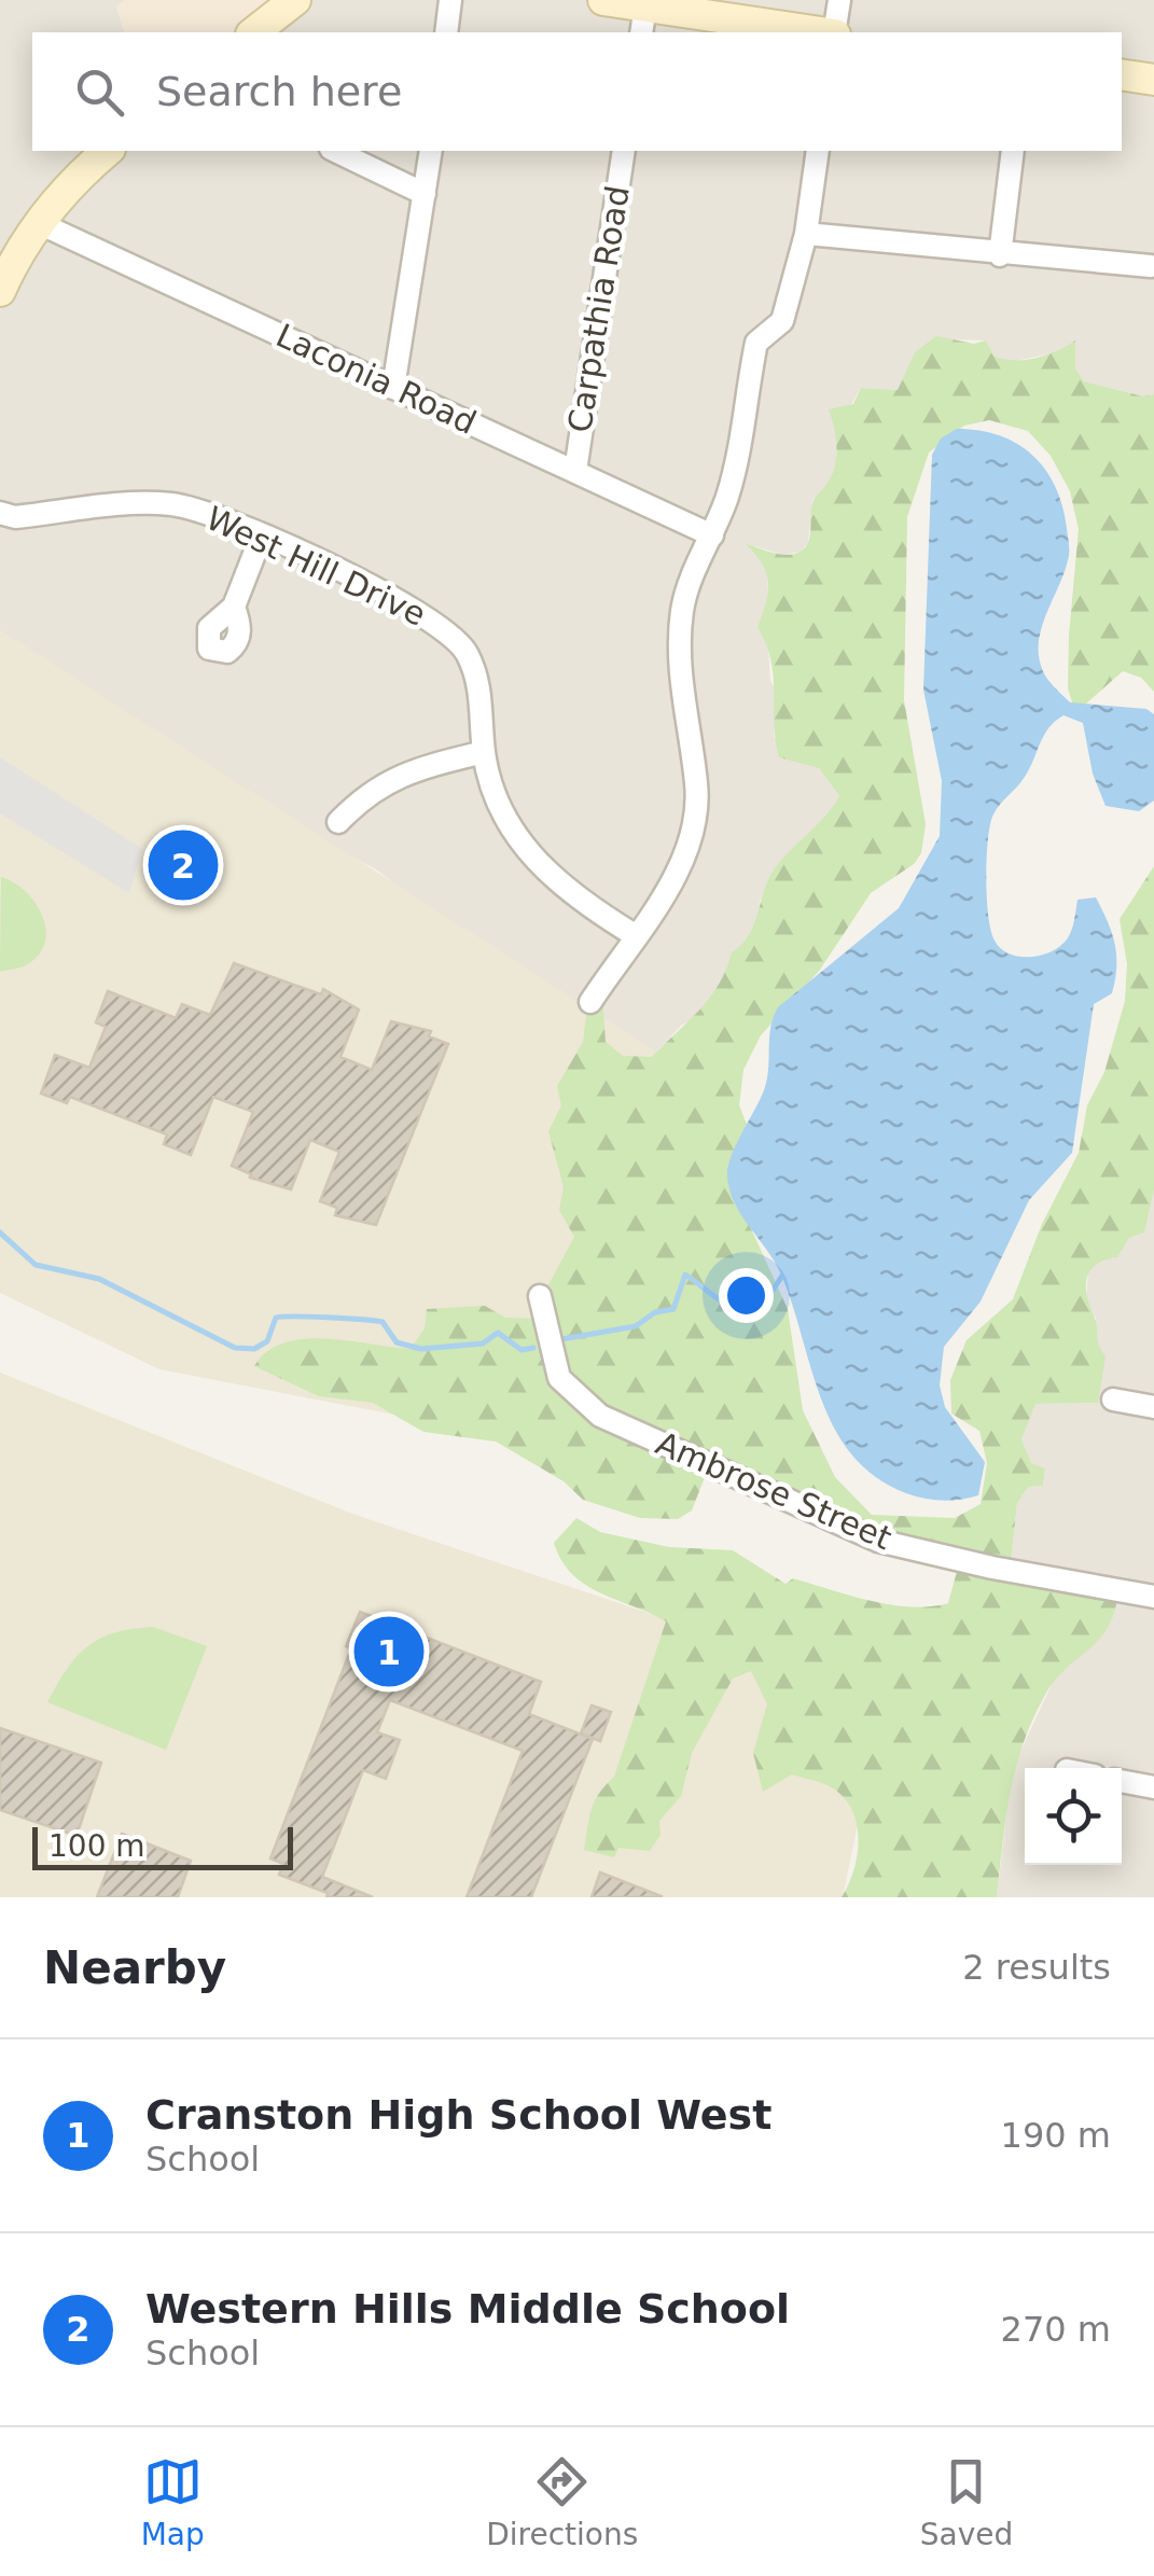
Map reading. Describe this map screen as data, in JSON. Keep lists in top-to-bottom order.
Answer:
{
  "streets": {
    "street": [
      "Carpathia Road",
      "Laconia Road",
      "West Hill Drive",
      "Ambrose Street"
    ]
  },
  "crossings": [
    ["Carpathia Road", "Laconia Road"]
  ],
  "scale_bar": "100 m",
  "page": {
    "search": "Search here",
    "pins": ["2", "1"],
    "scale": "100 m",
    "heading": ["Nearby", "2 results"],
    "list": [
      {
        "mark": "1",
        "name": "Cranston High School West",
        "note": "School",
        "value": "190 m"
      },
      {
        "mark": "2",
        "name": "Western Hills Middle School",
        "note": "School",
        "value": "270 m"
      }
    ],
    "nav": ["Map", "Directions", "Saved"]
  }
}
